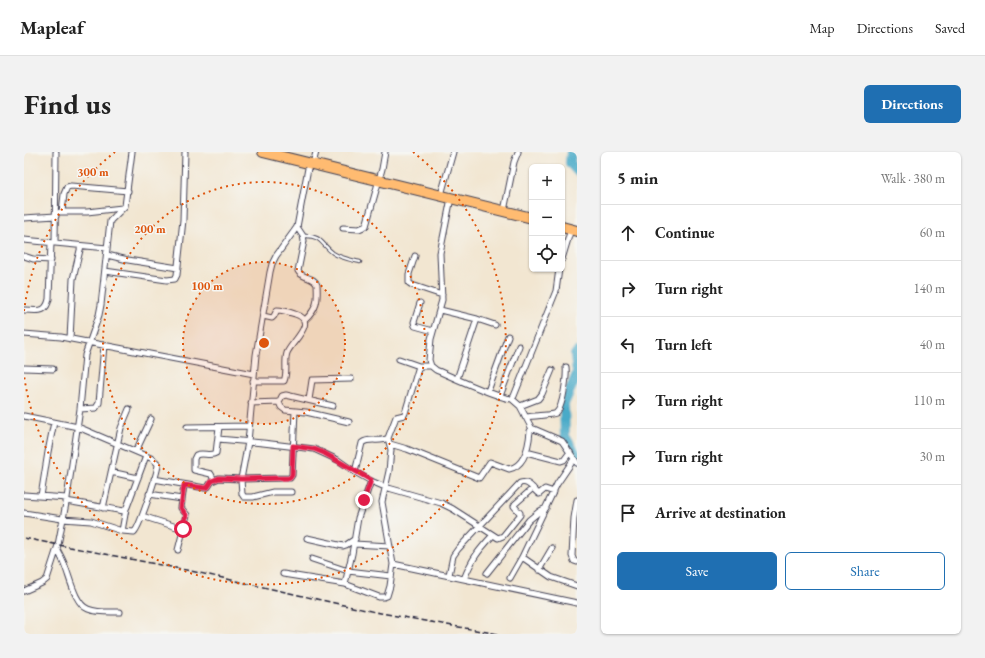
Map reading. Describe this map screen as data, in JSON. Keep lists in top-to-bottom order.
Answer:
{
  "page": {
    "header": "Mapleaf",
    "nav": ["Map", "Directions", "Saved"],
    "buttons": [
      "Directions",
      ["Save", "Share"]
    ],
    "title": "Find us",
    "heading": ["5 min", "Walk · 380 m"],
    "map_buttons": ["+", "−"],
    "list": [
      ["Continue", "60 m"],
      ["Turn right", "140 m"],
      ["Turn left", "40 m"],
      ["Turn right", "110 m"],
      ["Turn right", "30 m"],
      "Arrive at destination"
    ]
  },
  "rings": ["300 m", "200 m", "100 m"]
}
